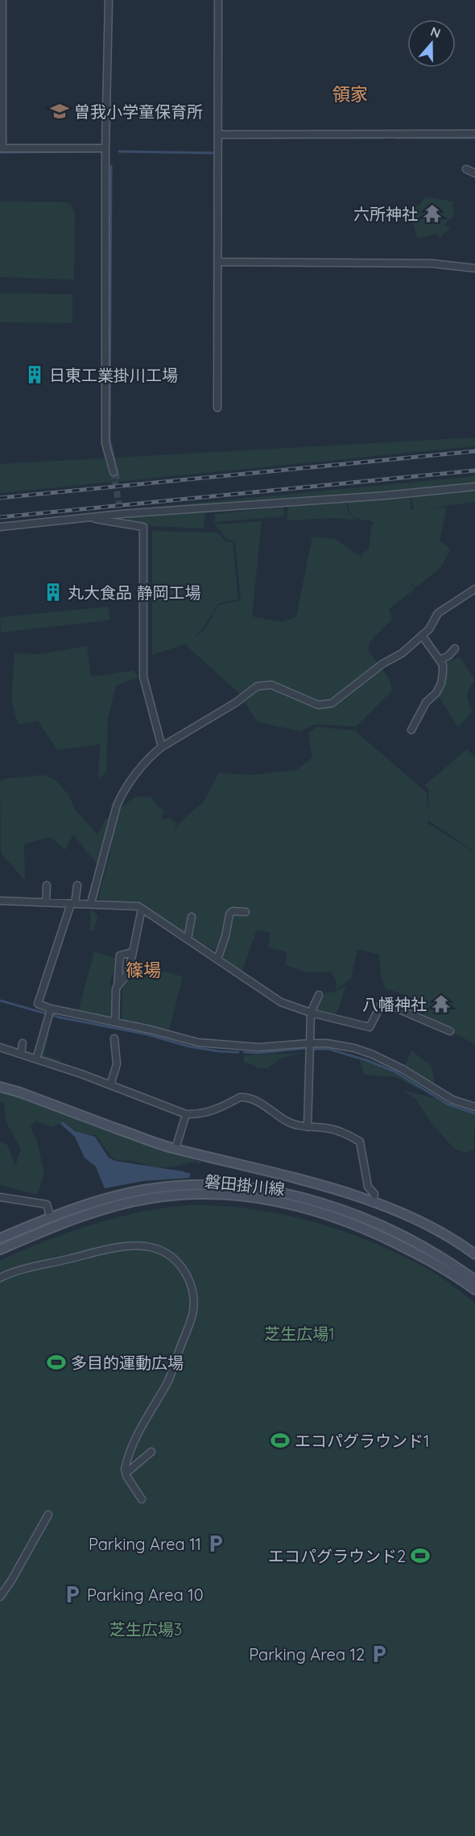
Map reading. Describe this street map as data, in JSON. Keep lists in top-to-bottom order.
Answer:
{
  "streets": {
    "main road": ["磐田掛川線"]
  },
  "districts": ["領家", "篠場"],
  "parks": ["芝生広場1", "芝生広場3"],
  "places": {
    "school or university": ["曽我小学童保育所"],
    "temple": ["六所神社", "八幡神社"],
    "building": ["日東工業掛川工場", "丸大食品 静岡工場"],
    "sports": ["多目的運動広場", "エコパグラウンド1", "エコパグラウンド2"],
    "parking": ["Parking Area 11", "Parking Area 10", "Parking Area 12"]
  },
  "north": "top"
}
